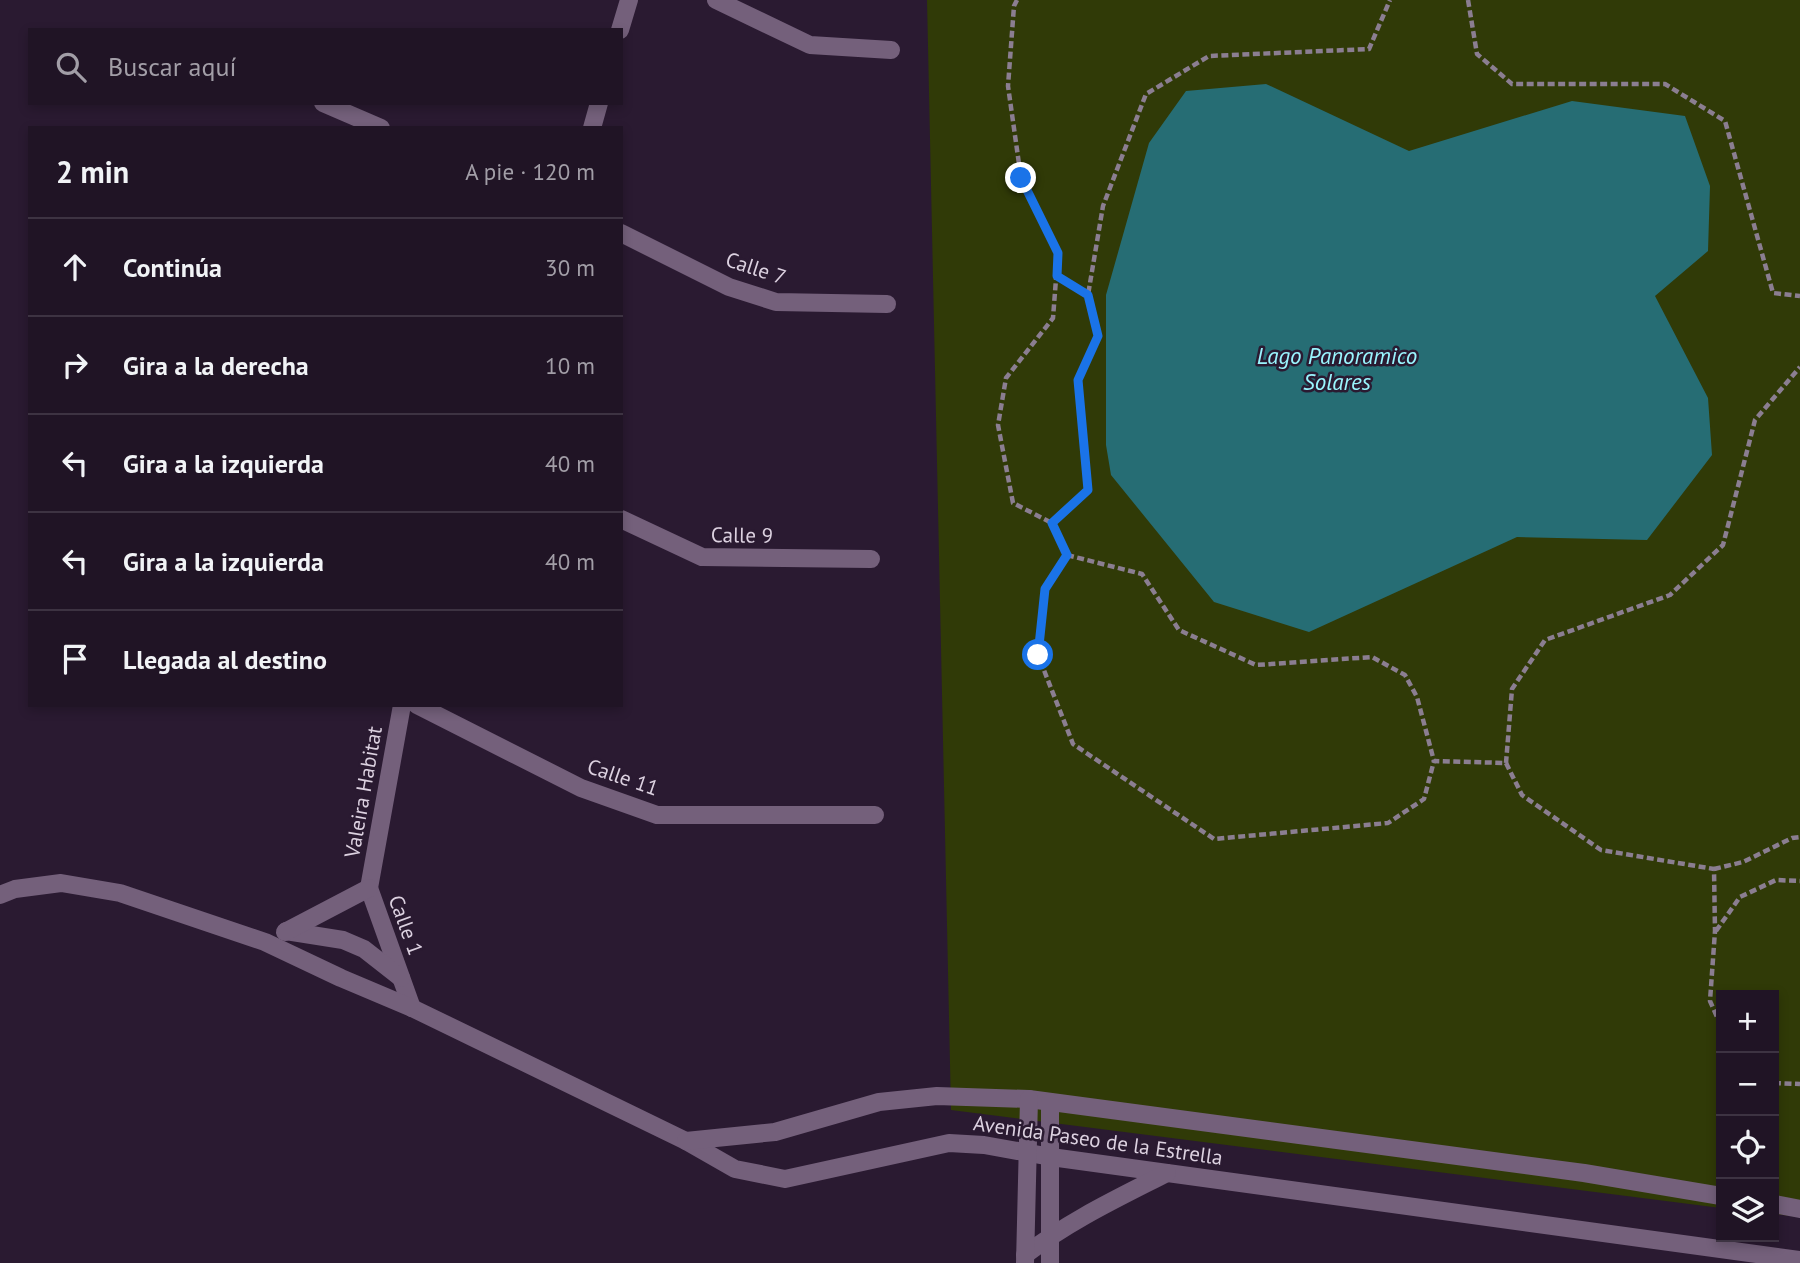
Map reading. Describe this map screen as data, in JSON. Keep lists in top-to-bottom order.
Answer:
{
  "streets": {
    "street": [
      "Calle 7",
      "Calle 9",
      "Calle 11",
      "Valeira Habitat",
      "Calle 1",
      "Avenida Paseo de la Estrella"
    ]
  },
  "crossings": [
    ["Valeira Habitat", "Calle 1"]
  ],
  "water": ["Lago Panoramico Solares"],
  "page": {
    "search": "Buscar aquí",
    "heading": ["2 min", "A pie · 120 m"],
    "list": [
      ["Continúa", "30 m"],
      ["Gira a la derecha", "10 m"],
      ["Gira a la izquierda", "40 m"],
      ["Gira a la izquierda", "40 m"],
      "Llegada al destino"
    ],
    "map_buttons": ["+", "−"]
  }
}
